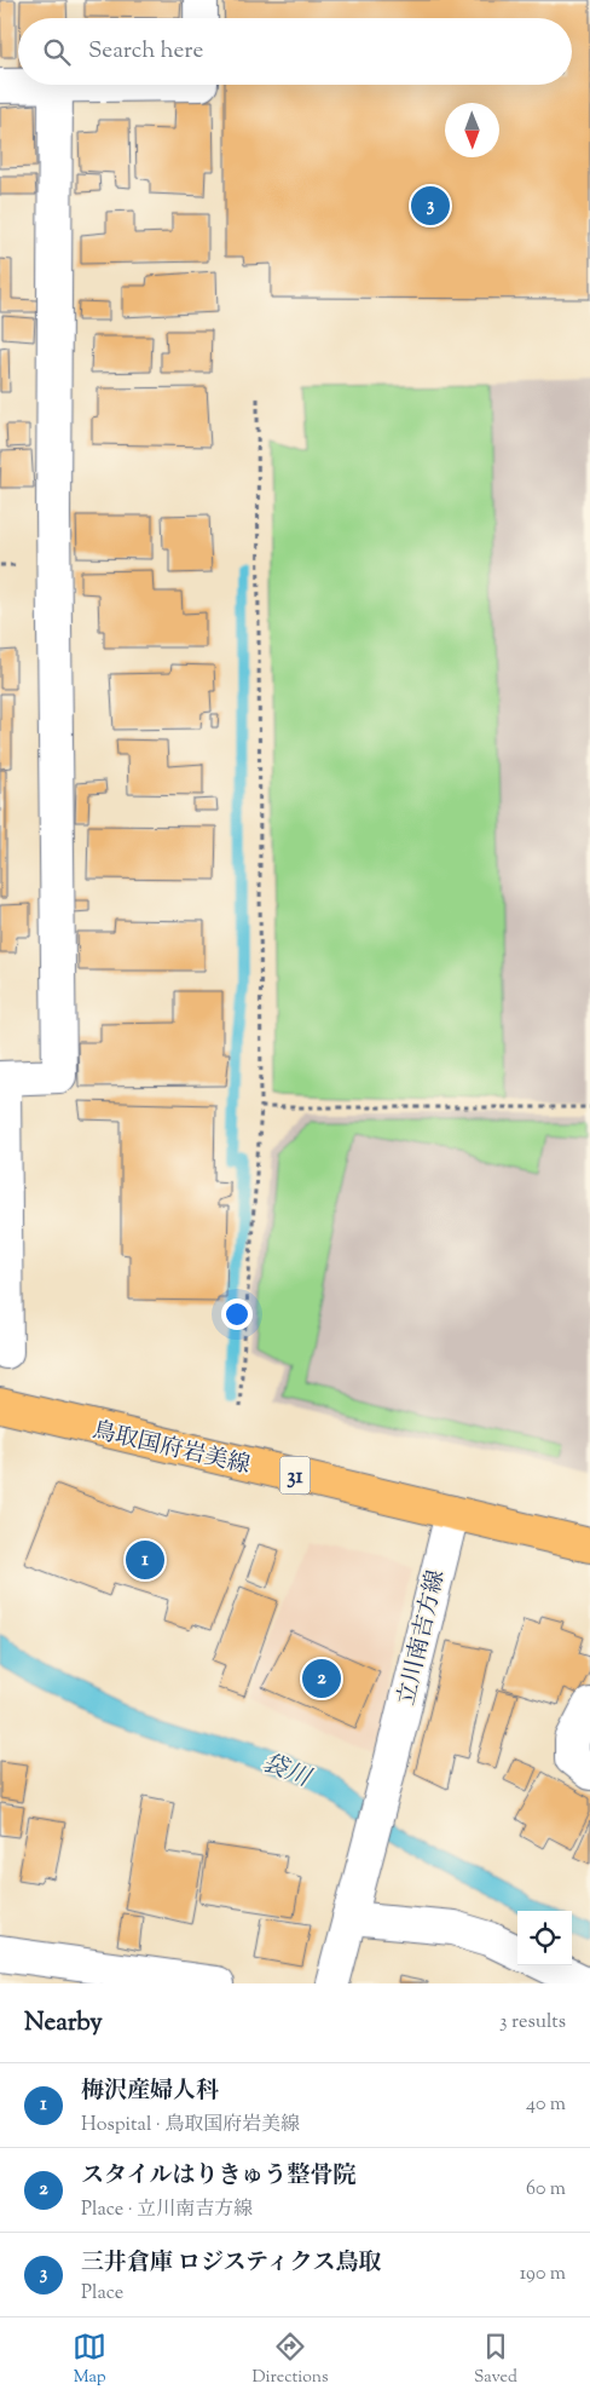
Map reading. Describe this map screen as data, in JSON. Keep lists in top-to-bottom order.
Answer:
{
  "streets": {
    "main road": ["鳥取国府岩美線", "31"],
    "street": ["立川南吉方線"]
  },
  "crossings": [
    ["鳥取国府岩美線", "立川南吉方線"]
  ],
  "water": ["袋川"],
  "north": "bottom",
  "page": {
    "search": "Search here",
    "pins": ["3", "1", "2"],
    "heading": ["Nearby", "3 results"],
    "list": [
      {
        "mark": "1",
        "name": "梅沢産婦人科",
        "note": "Hospital · 鳥取国府岩美線",
        "value": "40 m"
      },
      {
        "mark": "2",
        "name": "スタイルはりきゅう整骨院",
        "note": "Place · 立川南吉方線",
        "value": "60 m"
      },
      {
        "mark": "3",
        "name": "三井倉庫 ロジスティクス鳥取",
        "note": "Place",
        "value": "190 m"
      }
    ],
    "nav": ["Map", "Directions", "Saved"]
  }
}
